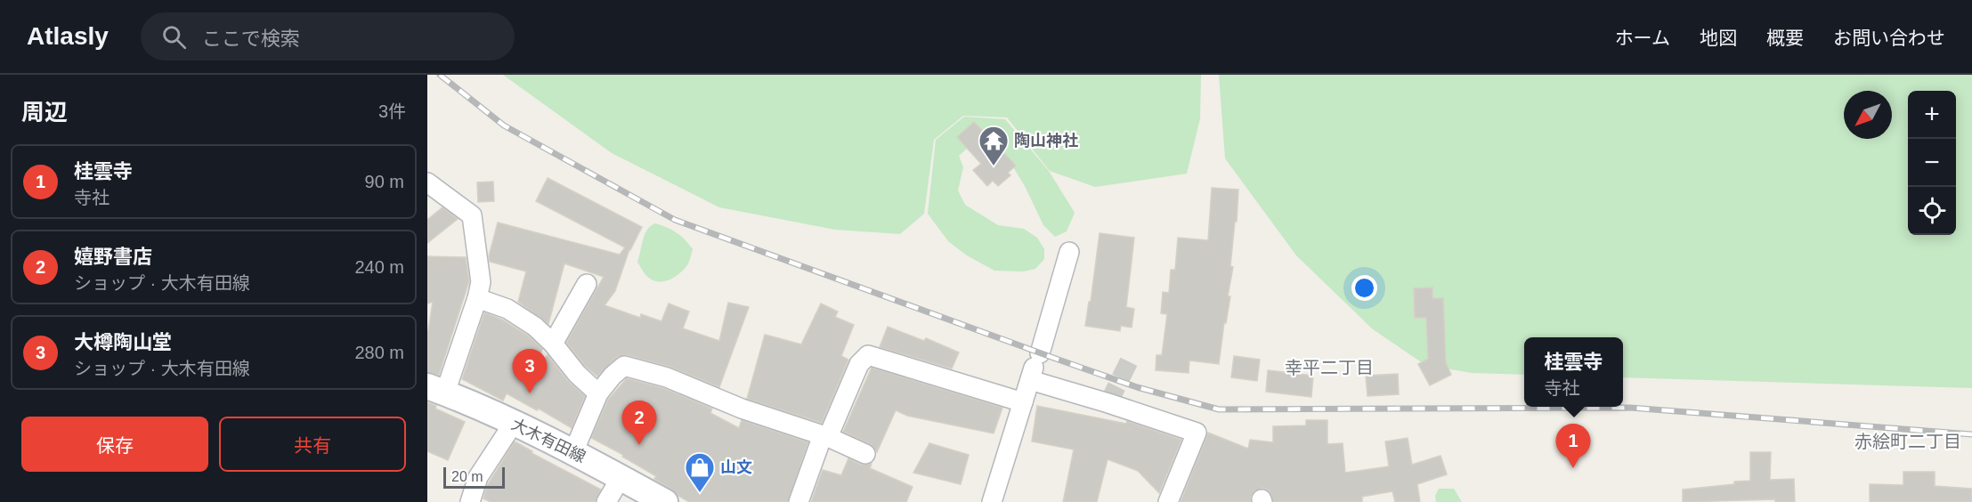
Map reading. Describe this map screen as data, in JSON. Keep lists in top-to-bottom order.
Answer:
{
  "streets": {
    "main road": ["大木有田線"]
  },
  "districts": ["幸平二丁目", "赤絵町二丁目"],
  "places": {
    "temple": ["陶山神社"],
    "shop": ["山文"]
  },
  "scale_bar": "20 m",
  "north": "bottom left",
  "page": {
    "header": "Atlasly",
    "search": "ここで検索",
    "nav": [
      "ホーム",
      "地図",
      "概要",
      "お問い合わせ"
    ],
    "heading": ["周辺", "3件"],
    "map_buttons": ["+", "−"],
    "list": [
      {
        "mark": "1",
        "name": "桂雲寺",
        "note": "寺社",
        "value": "90 m"
      },
      {
        "mark": "2",
        "name": "嬉野書店",
        "note": "ショップ · 大木有田線",
        "value": "240 m"
      },
      {
        "mark": "3",
        "name": "大樽陶山堂",
        "note": "ショップ · 大木有田線",
        "value": "280 m"
      }
    ],
    "popup": ["桂雲寺", "寺社"],
    "pins": ["3", "2", "1"],
    "buttons": ["保存", "共有"],
    "scale": "20 m"
  }
}
